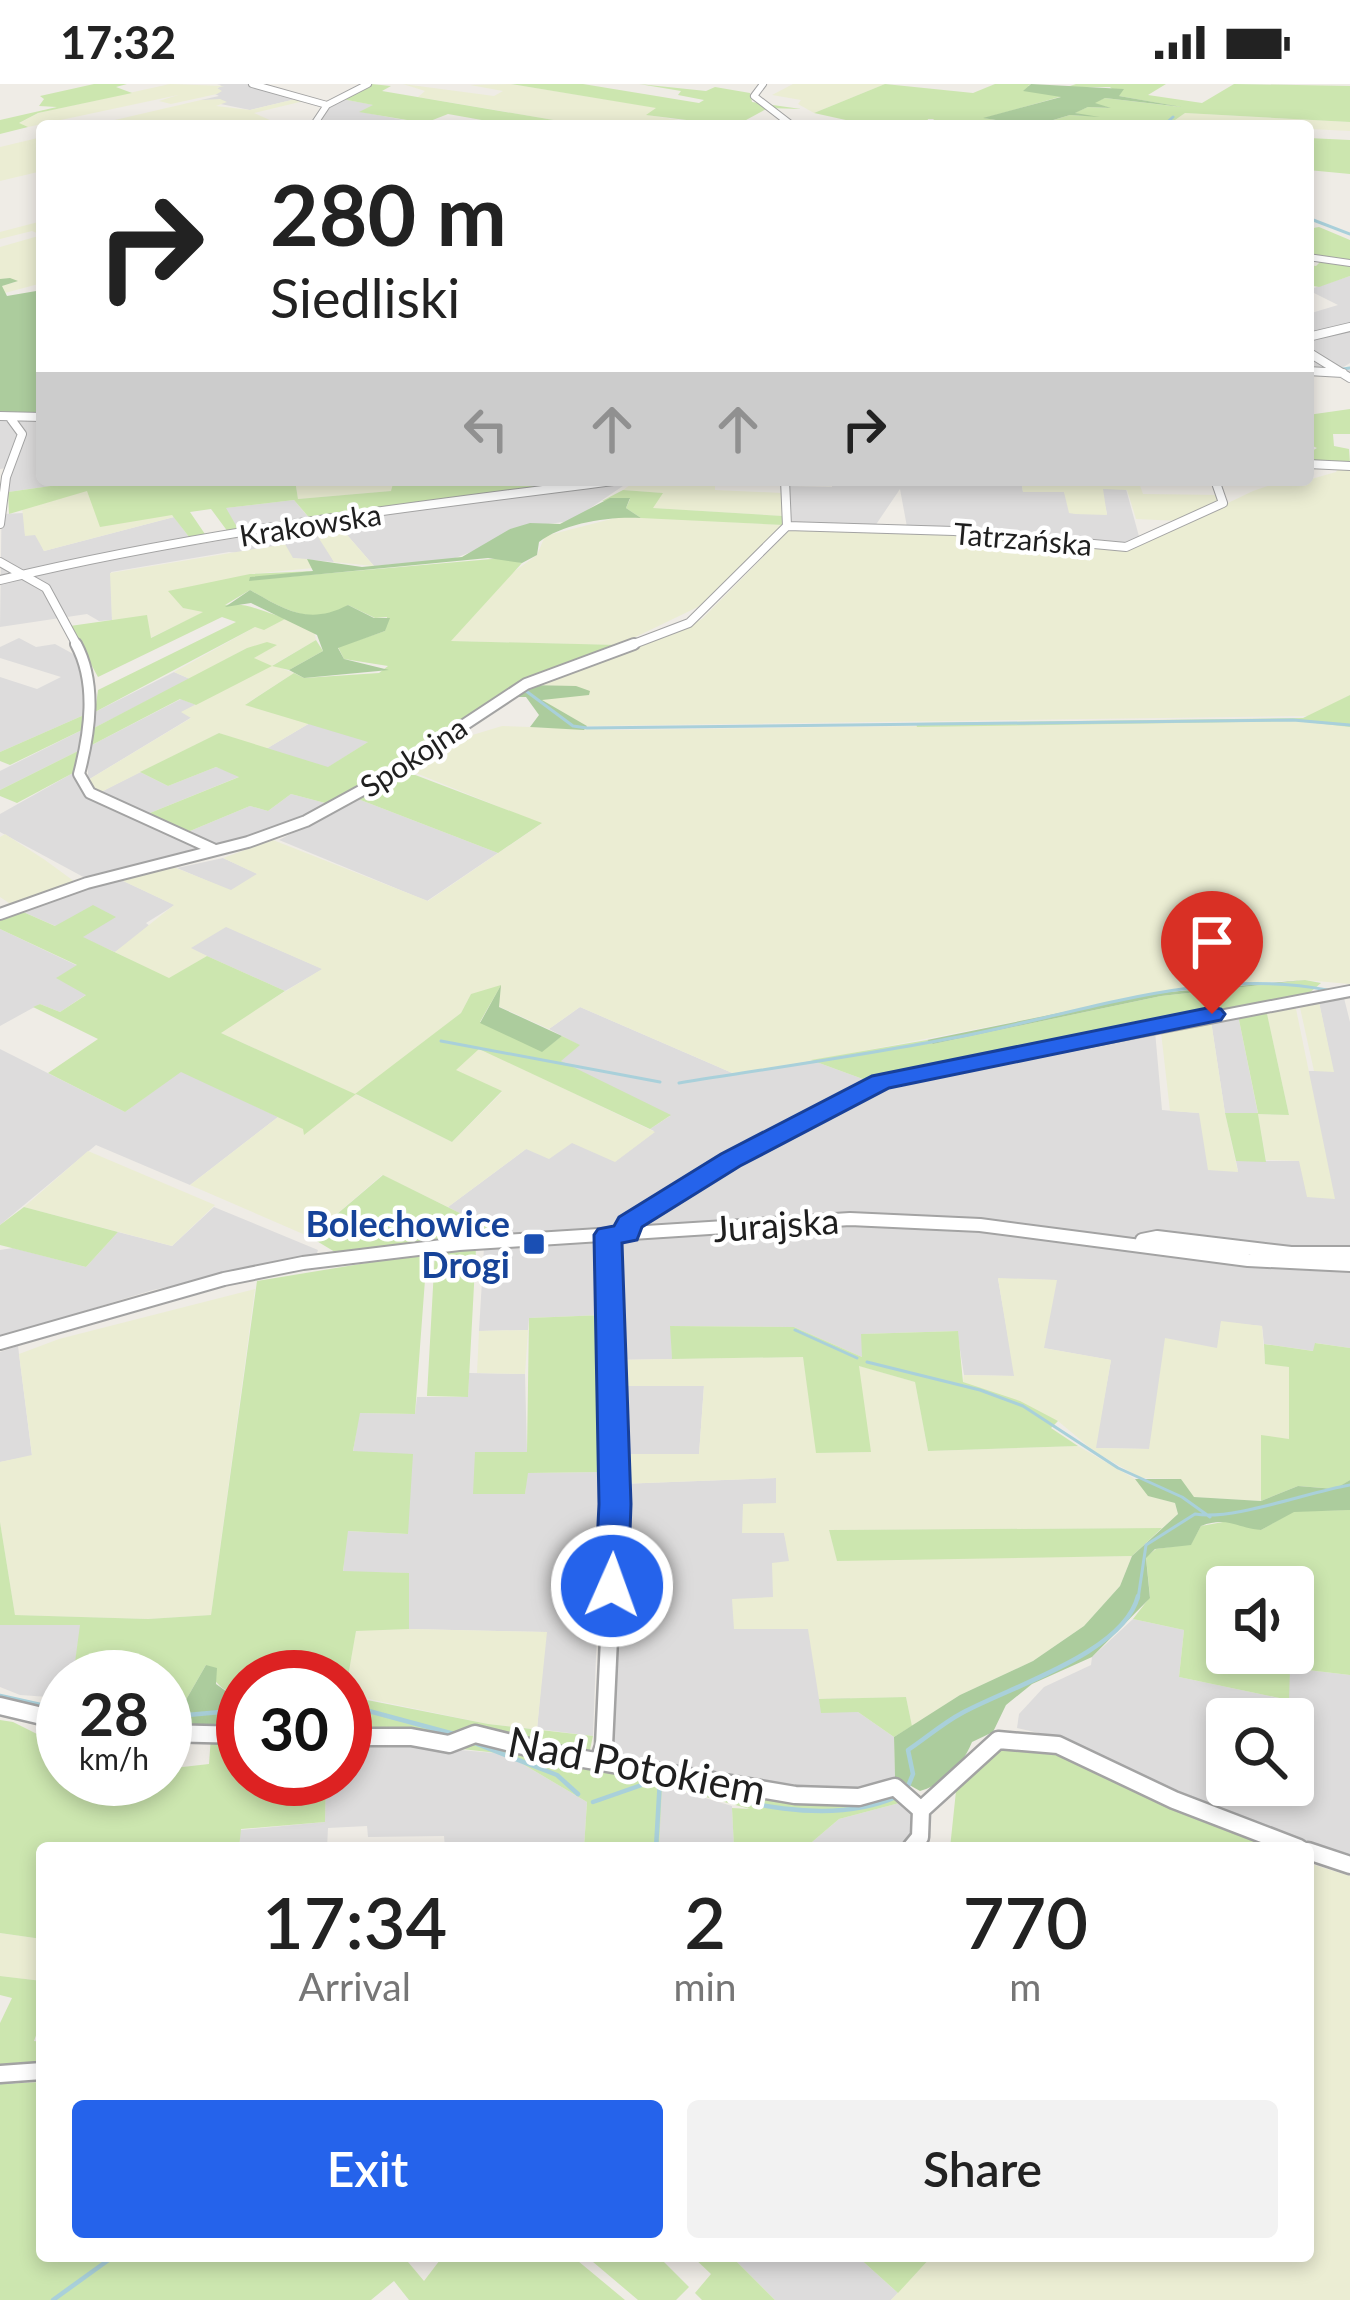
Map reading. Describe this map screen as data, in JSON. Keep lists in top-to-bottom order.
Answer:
{
  "streets": {
    "street": [
      "Krakowska",
      "Tatrzańska",
      "Spokojna",
      "Jurajska",
      "Nad Potokiem"
    ]
  },
  "crossings": [
    ["Tatrzańska", "Spokojna"]
  ],
  "places": {
    "transit": ["Bolechowice Drogi"]
  },
  "page": {
    "status": "17:32",
    "turn": ["280 m", "Siedliski"],
    "speed": "28 km/h",
    "limit": "30",
    "eta": [
      "17:34",
      "Arrival",
      "2",
      "min",
      "770",
      "m"
    ],
    "buttons": ["Exit", "Share"]
  }
}
